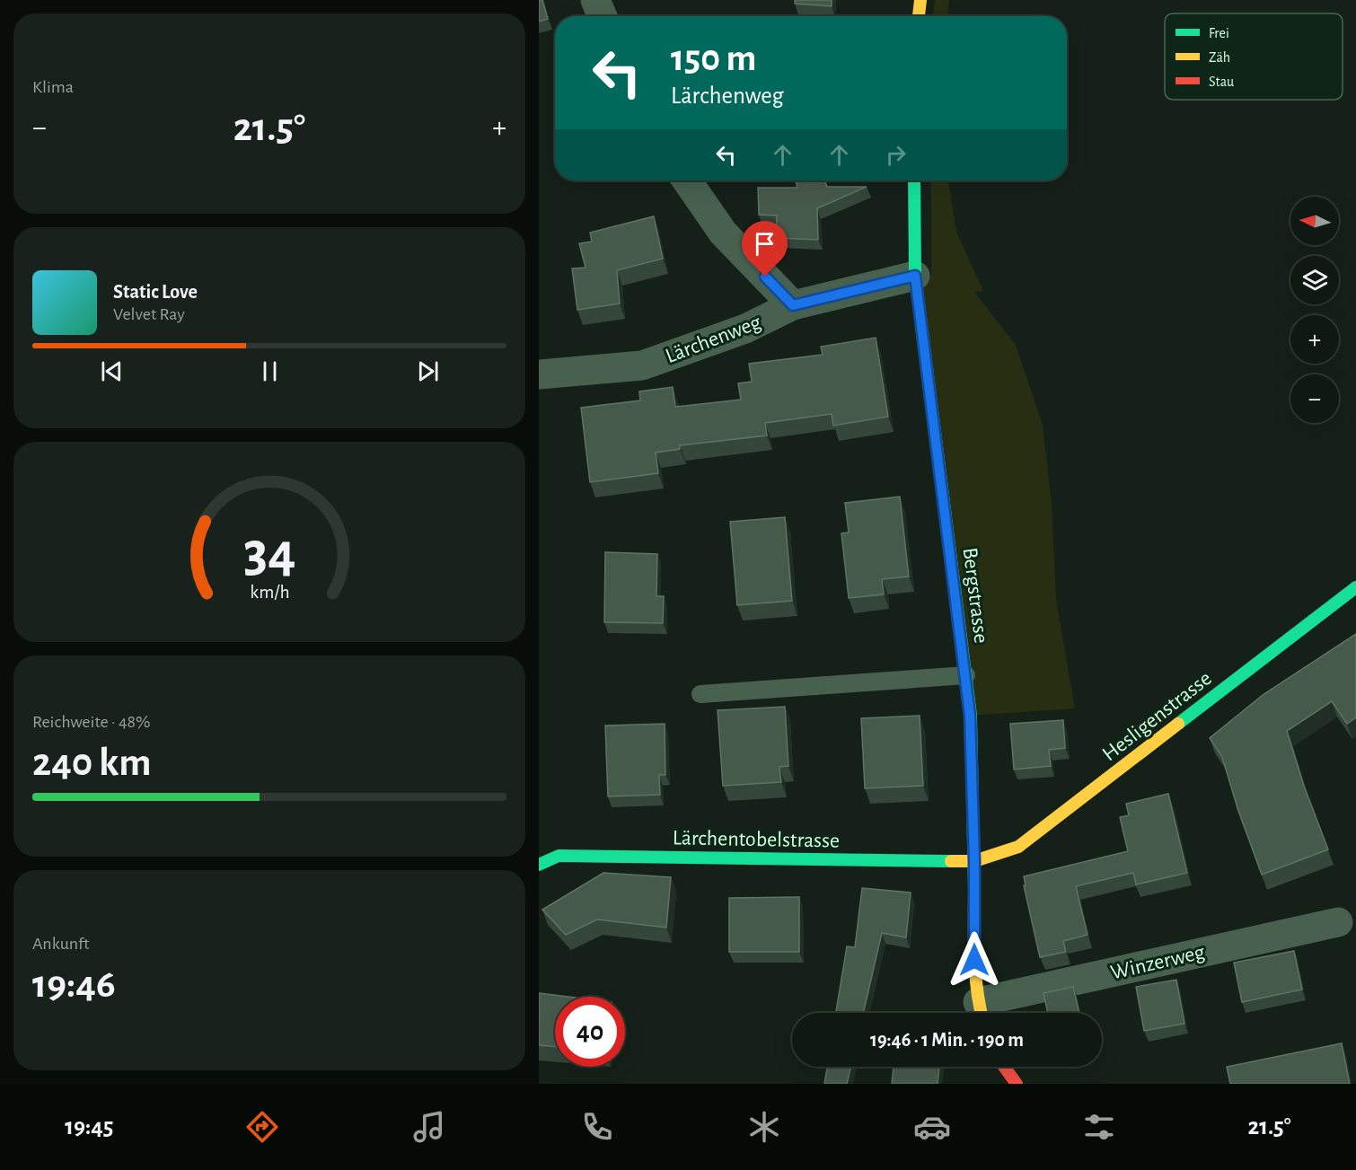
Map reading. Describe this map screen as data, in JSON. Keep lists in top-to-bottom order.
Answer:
{
  "streets": {
    "street": [
      "Lärchenweg",
      "Bergstrasse",
      "Hesligenstrasse",
      "Lärchentobelstrasse",
      "Winzerweg"
    ]
  },
  "crossings": [
    ["Lärchenweg", "Bergstrasse"],
    ["Bergstrasse", "Hesligenstrasse"],
    ["Bergstrasse", "Lärchentobelstrasse"],
    ["Bergstrasse", "Winzerweg"],
    ["Hesligenstrasse", "Lärchentobelstrasse"]
  ],
  "legend": ["Frei", "Zäh", "Stau"],
  "north": "left",
  "page": {
    "tile": [
      "Klima",
      ["Reichweite · 48%", "240 km"],
      ["Ankunft", "19:46"]
    ],
    "turn": ["150 m", "Lärchenweg"],
    "heat": ["−", "21.5°", "+"],
    "map_buttons": ["+", "−"],
    "song": ["Static Love", "Velvet Ray"],
    "limit": "40",
    "trip": "19:46 · 1 Min. · 190 m",
    "tabs": ["19:45", "21.5°"],
    "gauge": ["34", "km/h"]
  }
}
